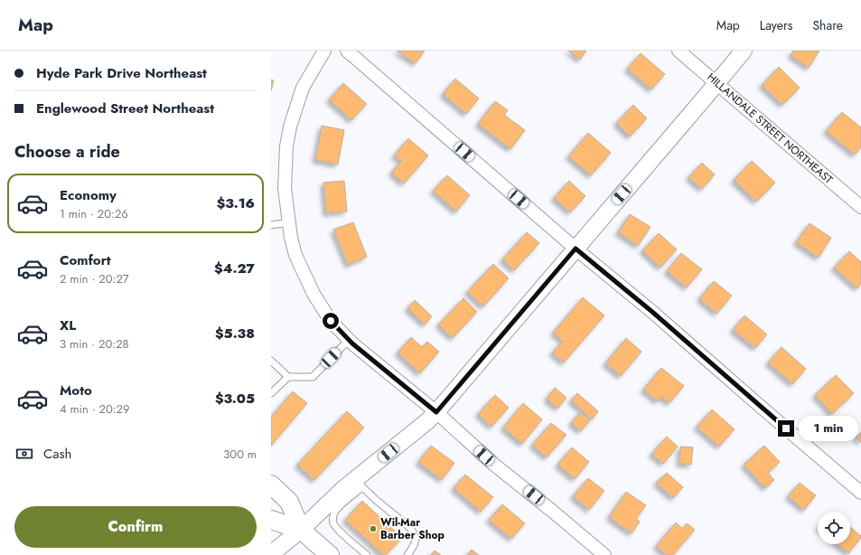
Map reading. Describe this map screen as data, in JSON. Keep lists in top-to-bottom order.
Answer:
{
  "streets": {
    "street": ["HILLANDALE STREET NORTHEAST"]
  },
  "places": ["Wil-Mar Barber Shop"],
  "page": {
    "header": "Map",
    "nav": ["Map", "Layers", "Share"],
    "banner": ["Hyde Park Drive Northeast", "Englewood Street Northeast"],
    "heading": "Choose a ride",
    "list": [
      {
        "name": "Economy",
        "note": "1 min · 20:26",
        "value": "$3.16"
      },
      {
        "name": "Comfort",
        "note": "2 min · 20:27",
        "value": "$4.27"
      },
      {
        "name": "XL",
        "note": "3 min · 20:28",
        "value": "$5.38"
      },
      {
        "name": "Moto",
        "note": "4 min · 20:29",
        "value": "$3.05"
      }
    ],
    "bubble": "1 min",
    "pay": ["Cash", "300 m"],
    "buttons": "Confirm"
  }
}
